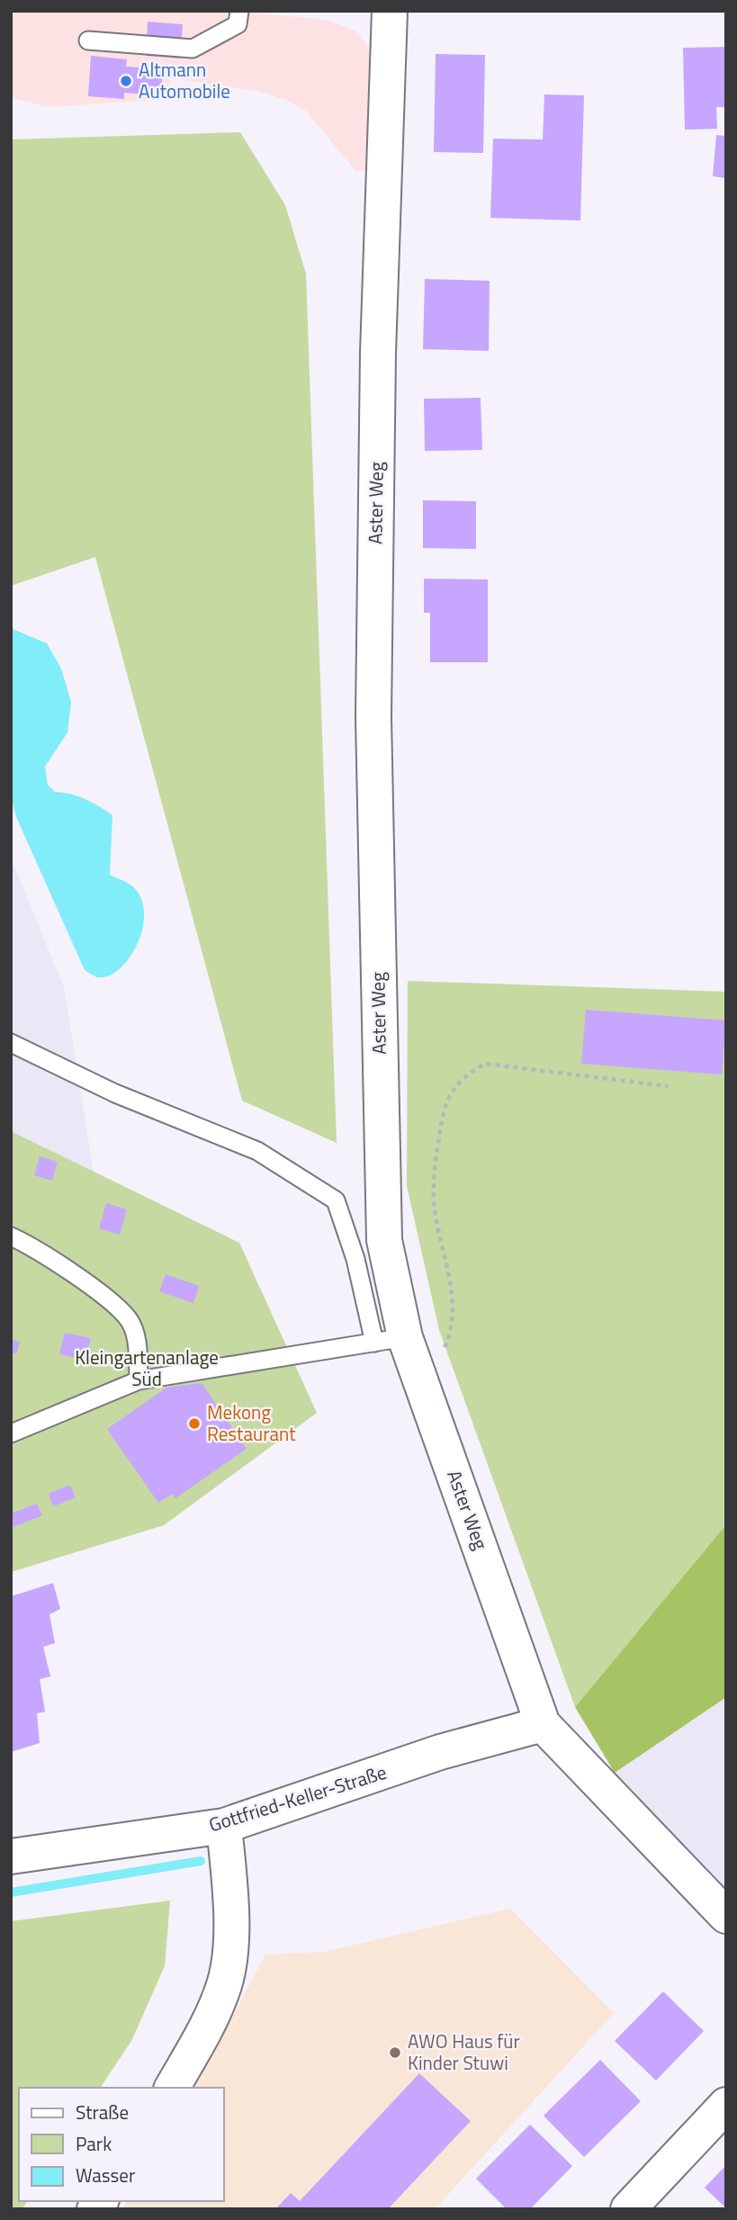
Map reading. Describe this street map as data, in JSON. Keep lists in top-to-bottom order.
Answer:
{
  "streets": {
    "street": ["Aster Weg", "Gottfried-Keller-Straße"]
  },
  "crossings": [
    ["Aster Weg", "Gottfried-Keller-Straße"]
  ],
  "parks": ["Kleingartenanlage Süd"],
  "places": ["Altmann Automobile", "Mekong Restaurant", "AWO Haus für Kinder Stuwi"],
  "legend": ["Straße", "Park", "Wasser"]
}
